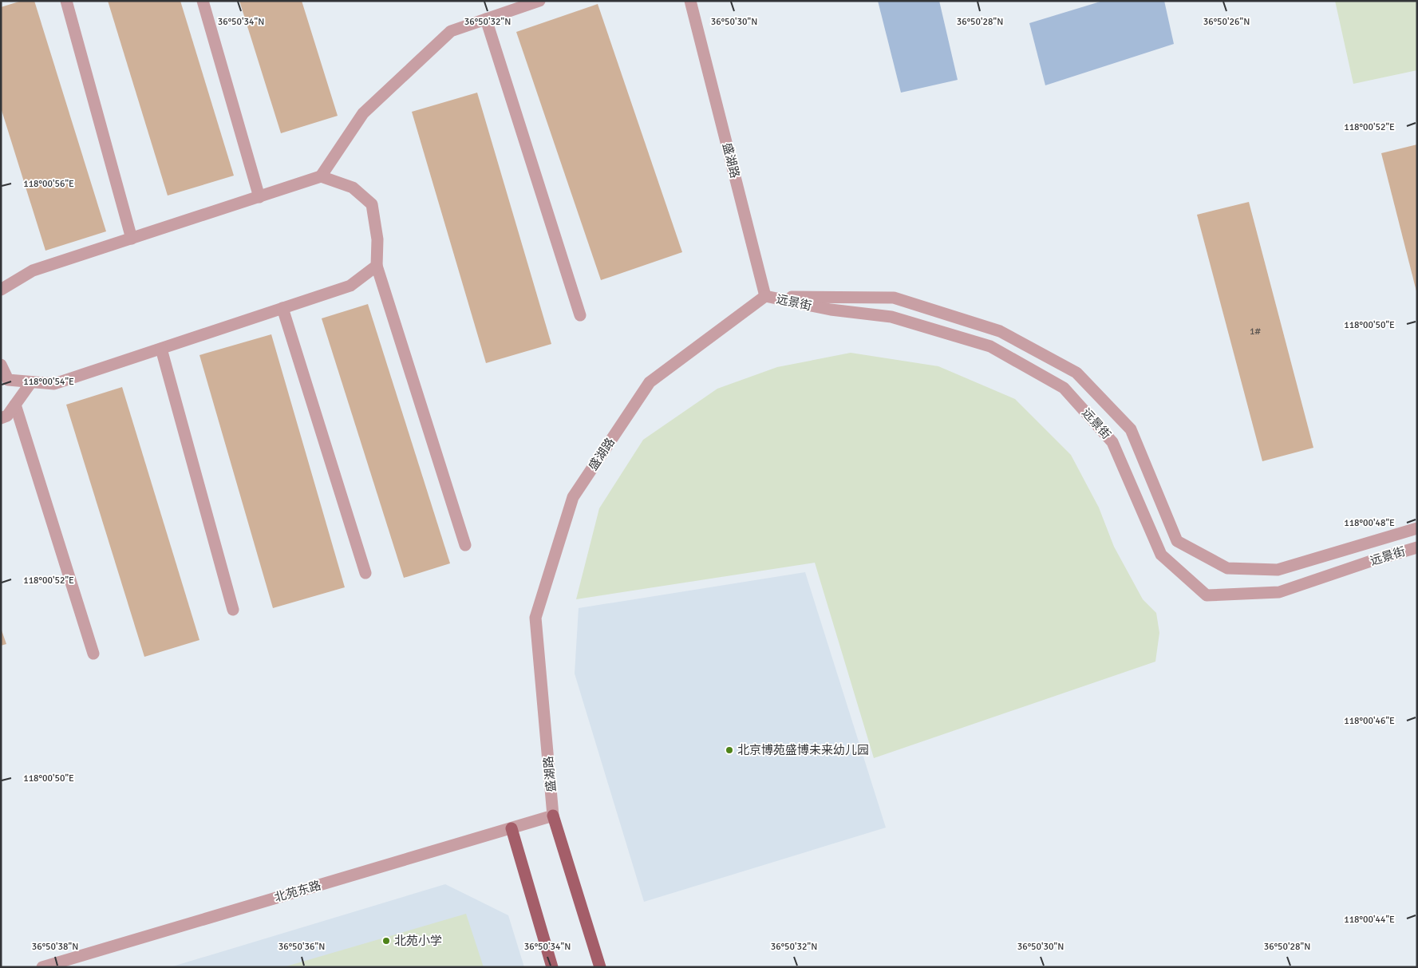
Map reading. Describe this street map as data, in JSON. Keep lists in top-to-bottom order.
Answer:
{
  "streets": {
    "main road": ["盛湖路"],
    "street": ["远景街", "北苑东路"]
  },
  "crossings": [
    ["盛湖路", "远景街"],
    ["盛湖路", "北苑东路"]
  ],
  "places": ["北京博苑盛博未来幼儿园", "北苑小学"],
  "house_numbers": ["1#"],
  "coordinates": [
    "36°50'34\"N",
    "36°50'32\"N",
    "36°50'30\"N",
    "36°50'28\"N",
    "36°50'26\"N",
    "118°00'52\"E",
    "118°00'56\"E",
    "118°00'50\"E",
    "118°00'54\"E",
    "118°00'48\"E",
    "118°00'46\"E",
    "118°00'44\"E",
    "36°50'38\"N",
    "36°50'36\"N"
  ]
}
